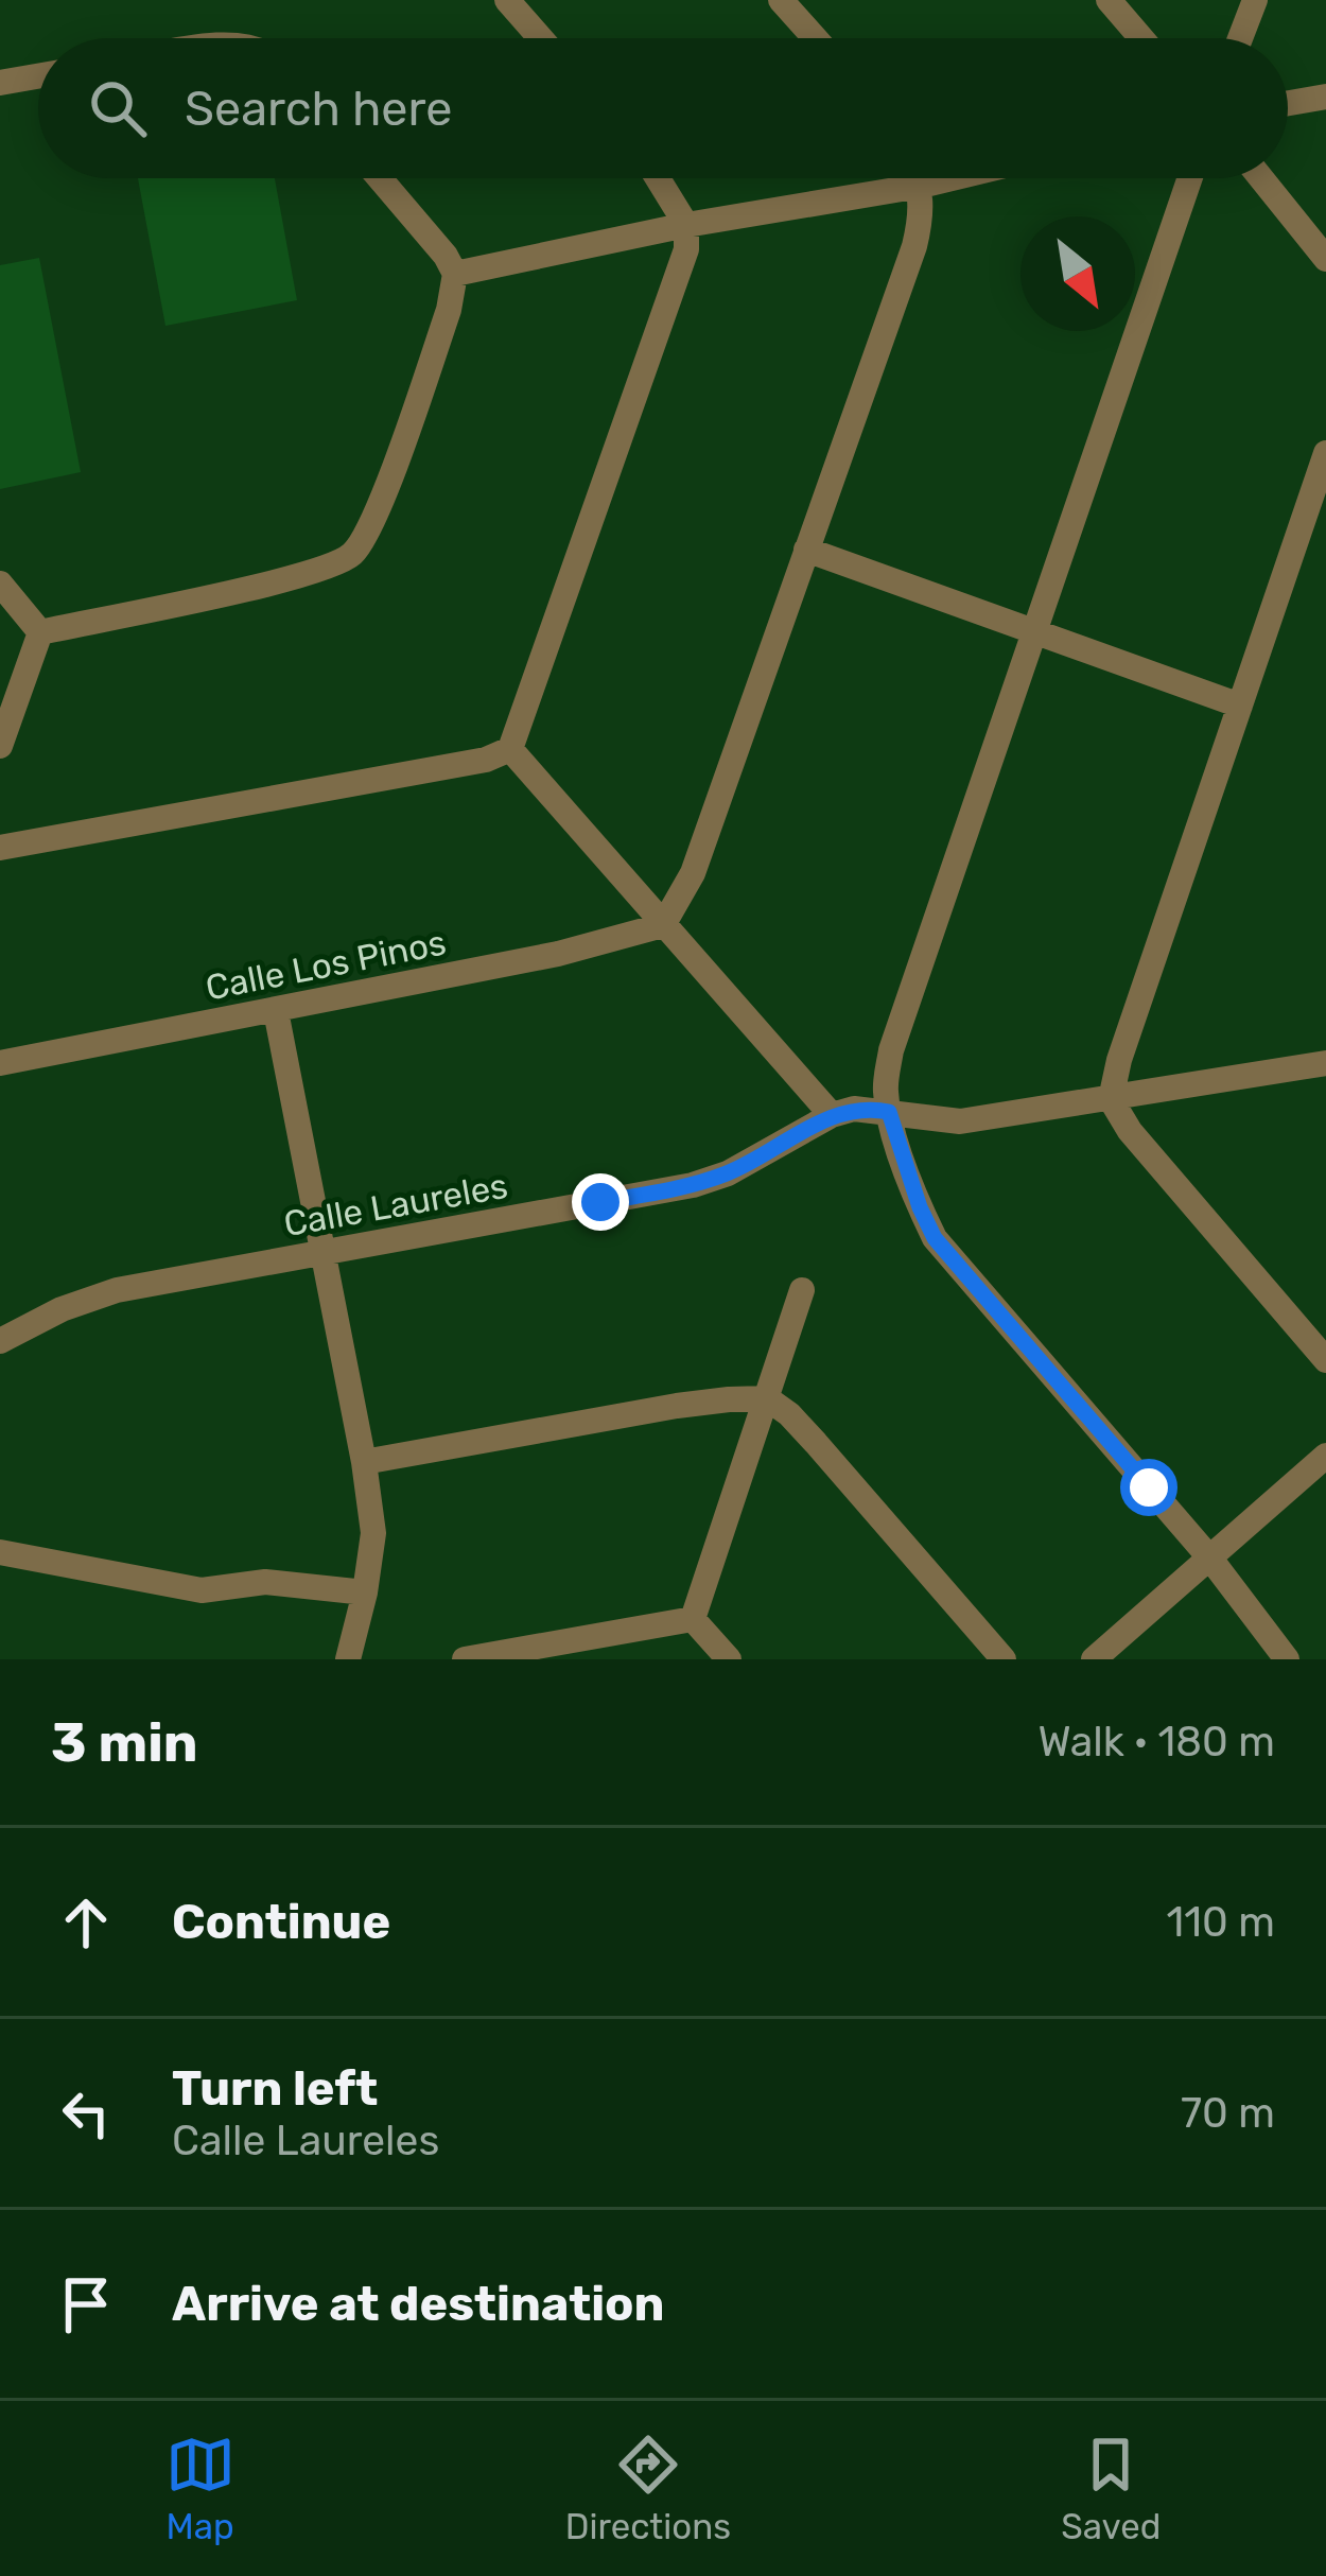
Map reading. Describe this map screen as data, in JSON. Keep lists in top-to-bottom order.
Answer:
{
  "streets": {
    "street": ["Calle Los Pinos", "Calle Laureles"]
  },
  "north": "bottom right",
  "page": {
    "search": "Search here",
    "heading": ["3 min", "Walk · 180 m"],
    "list": [
      ["Continue", "110 m"],
      ["Turn left", "Calle Laureles", "70 m"],
      "Arrive at destination"
    ],
    "nav": ["Map", "Directions", "Saved"]
  }
}
